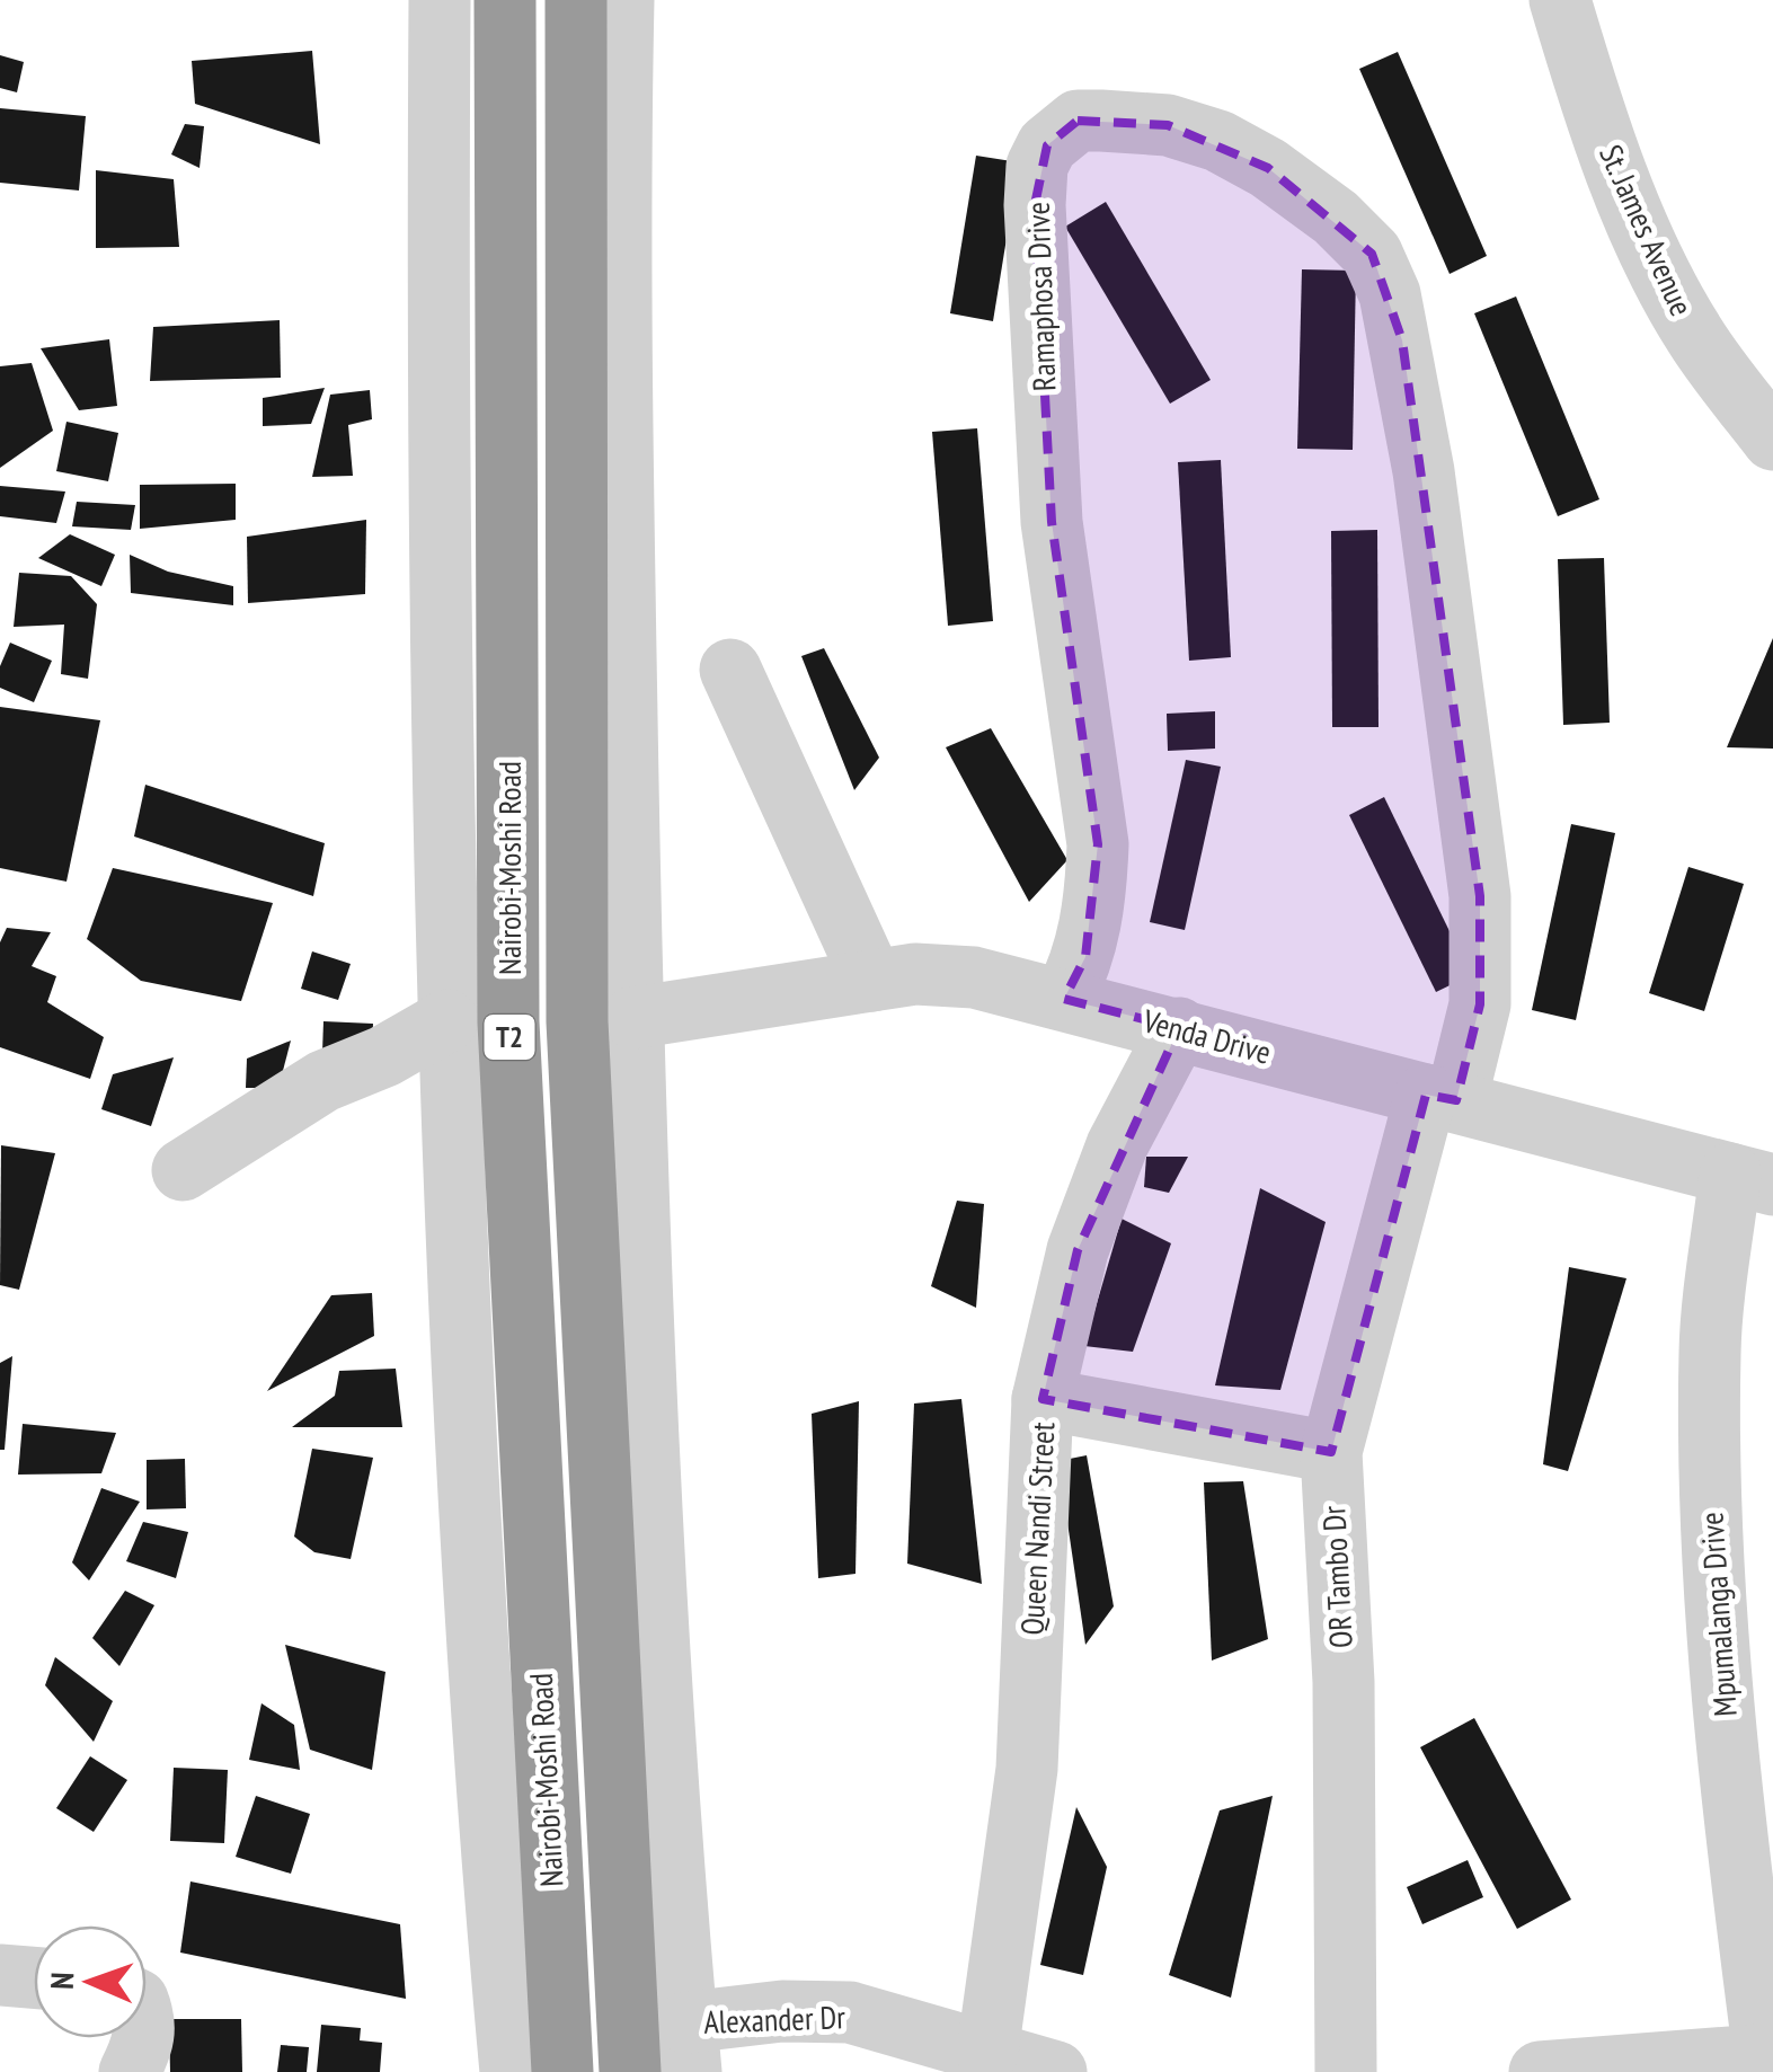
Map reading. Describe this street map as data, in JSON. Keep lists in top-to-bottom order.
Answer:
{
  "streets": {
    "highway": ["Nairobi-Moshi Road", "T2"],
    "street": [
      "St. James Avenue",
      "Ramaphosa Drive",
      "Venda Drive",
      "Queen Nandi Street",
      "OR Tambo Dr",
      "Mpumalanga Drive",
      "Alexander Dr"
    ]
  },
  "crossings": [
    ["Ramaphosa Drive", "Venda Drive"],
    ["Ramaphosa Drive", "OR Tambo Dr"],
    ["Venda Drive", "Queen Nandi Street"],
    ["Venda Drive", "OR Tambo Dr"],
    ["Venda Drive", "Mpumalanga Drive"],
    ["Queen Nandi Street", "Alexander Dr"]
  ],
  "north": "left"
}
